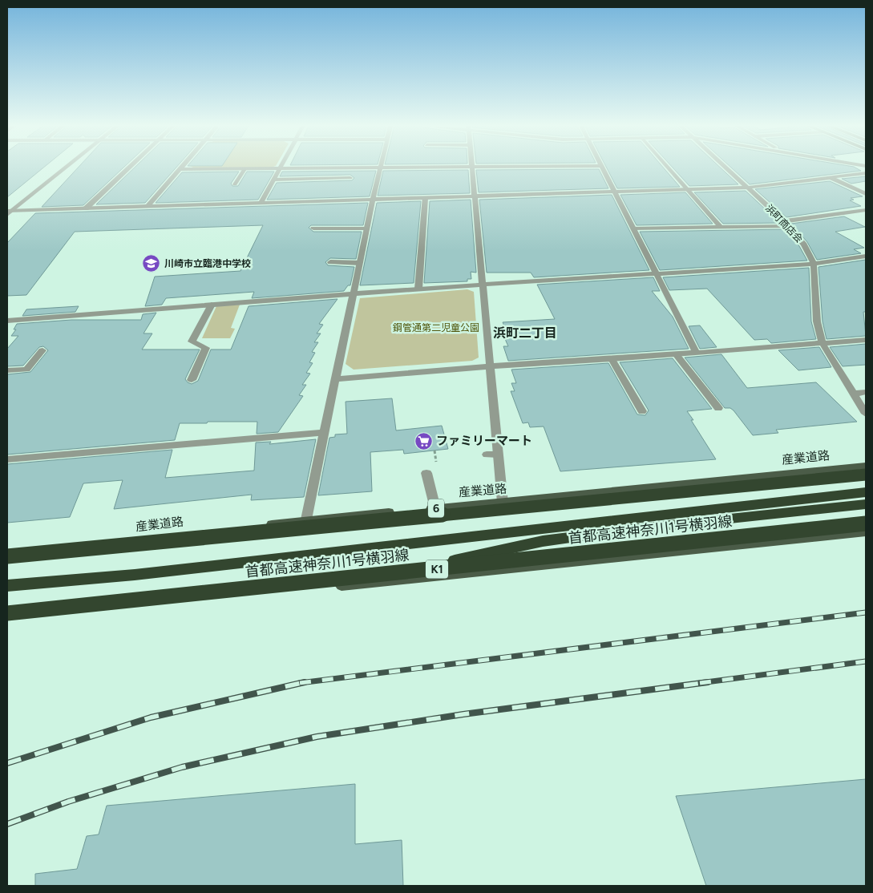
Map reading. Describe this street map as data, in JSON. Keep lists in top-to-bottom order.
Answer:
{
  "streets": {
    "highway": ["首都高速神奈川1号横羽線", "K1"],
    "main road": ["産業道路", "6"],
    "street": ["浜町商店会"]
  },
  "districts": ["浜町二丁目"],
  "parks": ["鋼管通第二児童公園"],
  "places": {
    "school or university": ["川崎市立臨港中学校"],
    "supermarket": ["ファミリーマート"]
  }
}
